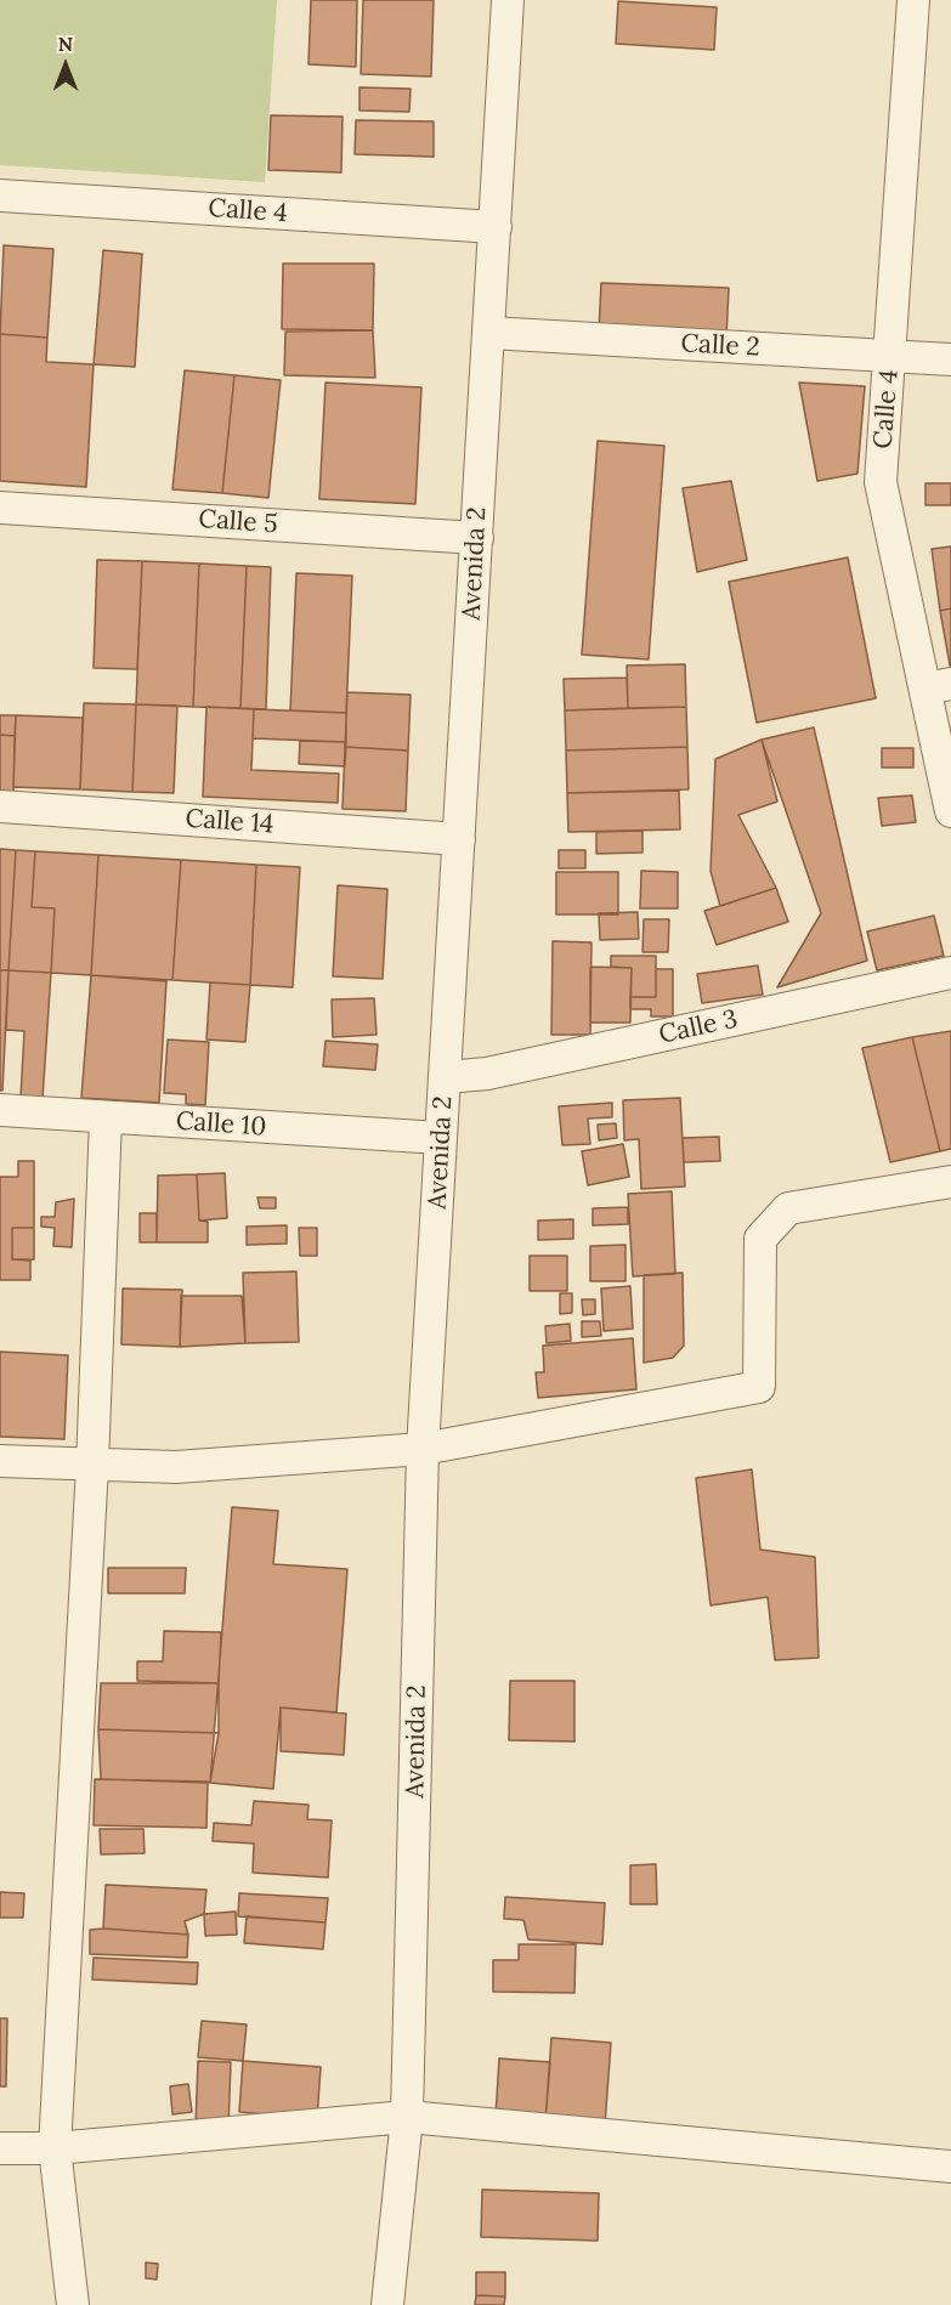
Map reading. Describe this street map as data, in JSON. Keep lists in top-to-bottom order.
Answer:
{
  "streets": {
    "street": [
      "Calle 4",
      "Calle 2",
      "Calle 5",
      "Avenida 2",
      "Calle 14",
      "Calle 3",
      "Calle 10"
    ]
  },
  "crossings": [
    ["Calle 4", "Calle 2"],
    ["Calle 4", "Avenida 2"],
    ["Calle 2", "Avenida 2"],
    ["Calle 5", "Avenida 2"],
    ["Avenida 2", "Calle 14"],
    ["Avenida 2", "Calle 3"],
    ["Avenida 2", "Calle 10"]
  ],
  "north": "top"
}
